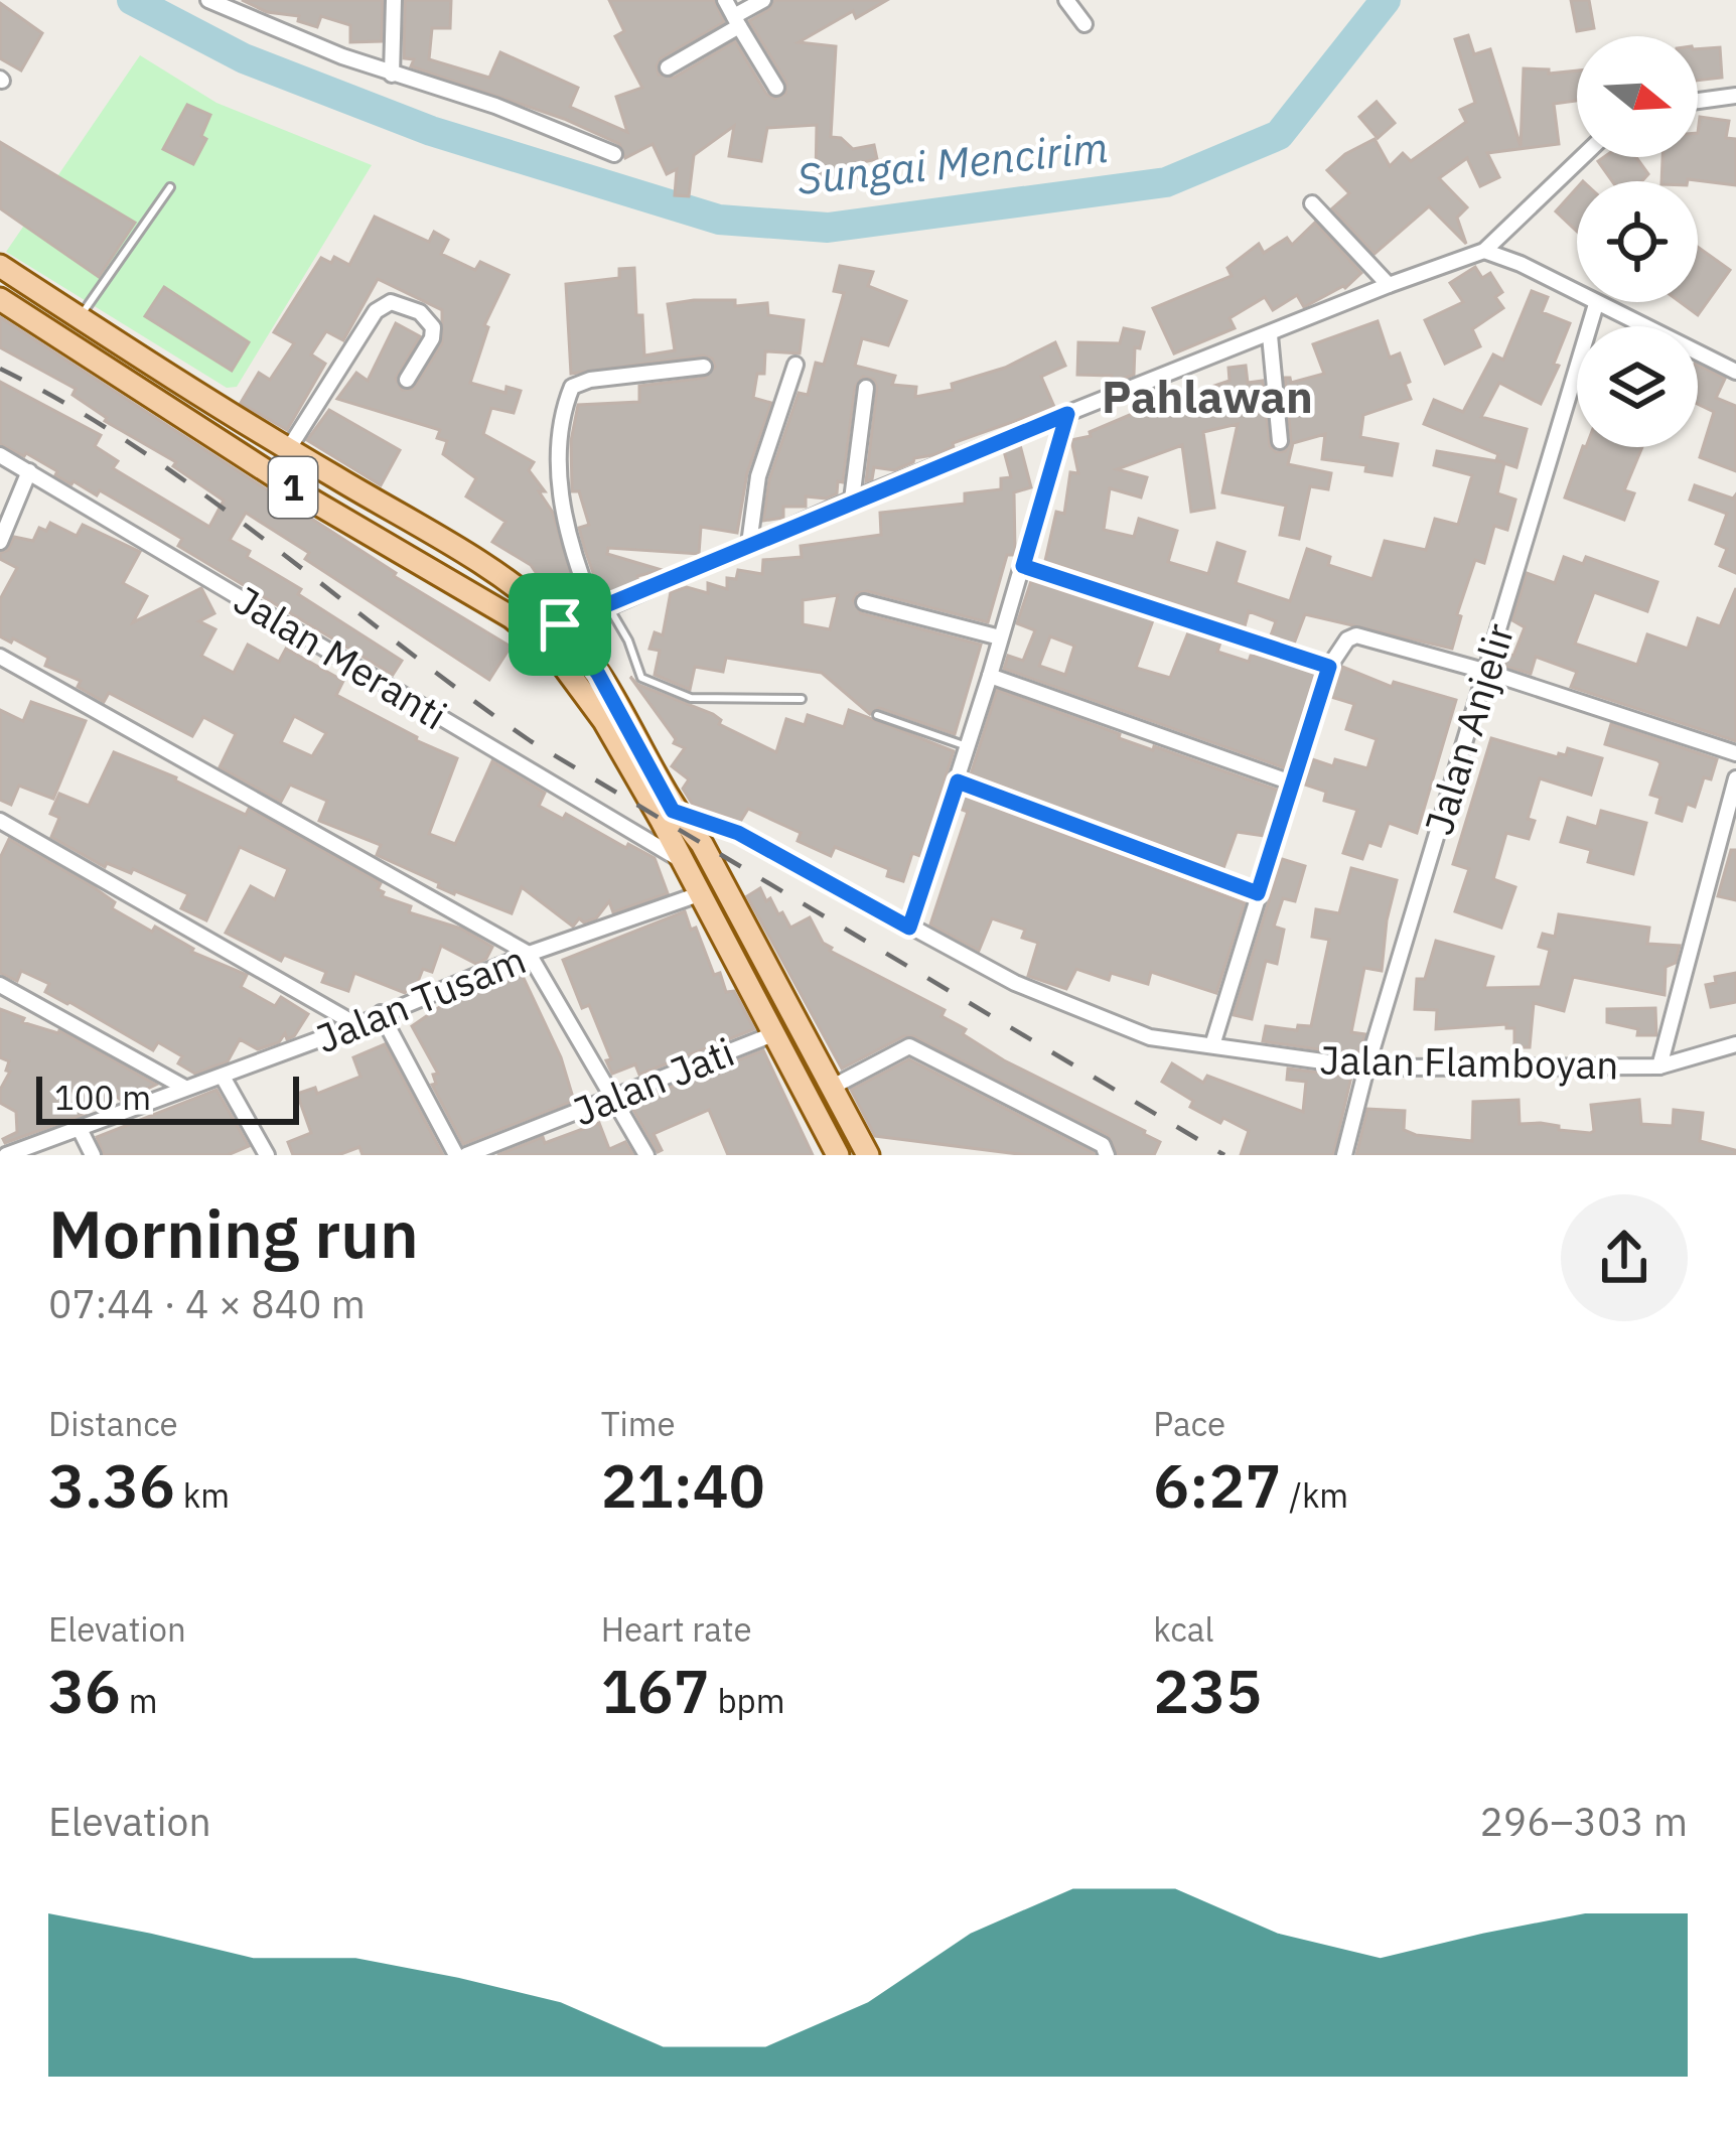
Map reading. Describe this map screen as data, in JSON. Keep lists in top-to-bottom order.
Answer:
{
  "streets": {
    "main road": ["1"],
    "street": [
      "Jalan Meranti",
      "Jalan Anjelir",
      "Jalan Tusam",
      "Jalan Flamboyan",
      "Jalan Jati"
    ]
  },
  "crossings": [
    ["1", "Jalan Meranti"],
    ["1", "Jalan Tusam"],
    ["1", "Jalan Flamboyan"],
    ["1", "Jalan Jati"],
    ["Jalan Anjelir", "Jalan Flamboyan"]
  ],
  "districts": ["Pahlawan"],
  "water": ["Sungai Mencirim"],
  "scale_bar": "100 m",
  "north": "right",
  "page": {
    "scale": "100 m",
    "heading": ["Morning run", "07:44 · 4 × 840 m"],
    "stats": [
      ["Distance", "3.36 km"],
      ["Time", "21:40"],
      ["Pace", "6:27 /km"],
      ["Elevation", "36 m"],
      ["Heart rate", "167 bpm"],
      ["kcal", "235"]
    ],
    "chart": ["Elevation", "296–303 m"]
  }
}
